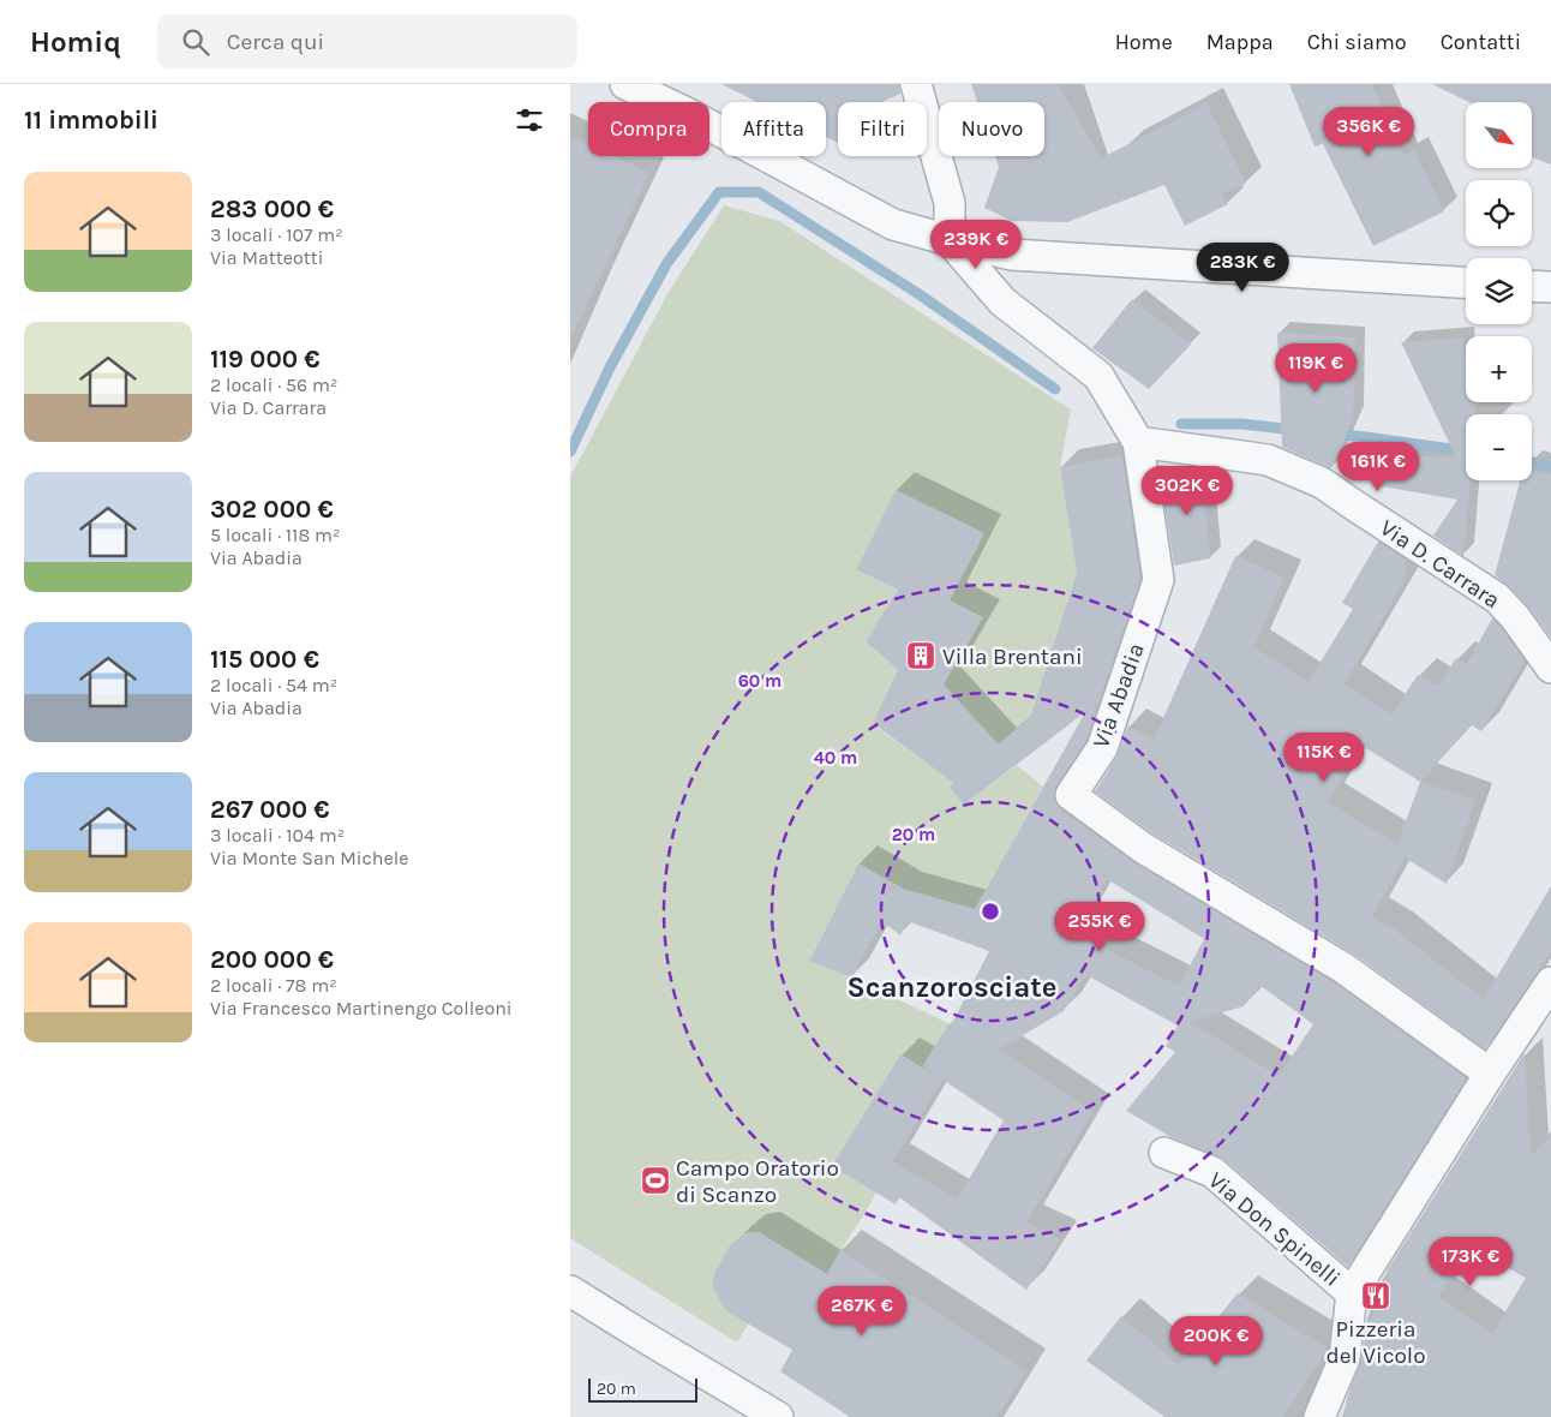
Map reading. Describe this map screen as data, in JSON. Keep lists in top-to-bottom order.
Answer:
{
  "streets": {
    "street": ["Via D. Carrara", "Via Abadia", "Via Don Spinelli"]
  },
  "crossings": [
    ["Via D. Carrara", "Via Abadia"]
  ],
  "districts": ["Scanzorosciate"],
  "places": {
    "building": ["Villa Brentani"],
    "sports": ["Campo Oratorio di Scanzo"],
    "restaurant": ["Pizzeria del Vicolo"]
  },
  "scale_bar": "20 m",
  "north": "bottom right",
  "page": {
    "header": "Homiq",
    "search": "Cerca qui",
    "nav": [
      "Home",
      "Mappa",
      "Chi siamo",
      "Contatti"
    ],
    "heading": "11 immobili",
    "map_buttons": ["+", "−"],
    "chip": [
      "Compra",
      "Affitta",
      "Filtri",
      "Nuovo"
    ],
    "price": [
      "356K €",
      "239K €",
      "283K €",
      "119K €",
      "161K €",
      "302K €",
      "115K €",
      "255K €",
      "173K €",
      "267K €",
      "200K €"
    ],
    "list": [
      {
        "name": "283 000 €",
        "note": "3 locali · 107 m² · Via Matteotti"
      },
      {
        "name": "119 000 €",
        "note": "2 locali · 56 m² · Via D. Carrara"
      },
      {
        "name": "302 000 €",
        "note": "5 locali · 118 m² · Via Abadia"
      },
      {
        "name": "115 000 €",
        "note": "2 locali · 54 m² · Via Abadia"
      },
      {
        "name": "267 000 €",
        "note": "3 locali · 104 m² · Via Monte San Michele"
      },
      {
        "name": "200 000 €",
        "note": "2 locali · 78 m² · Via Francesco Martinengo Colleoni"
      }
    ],
    "scale": "20 m"
  },
  "rings": ["60 m", "40 m", "20 m"]
}
